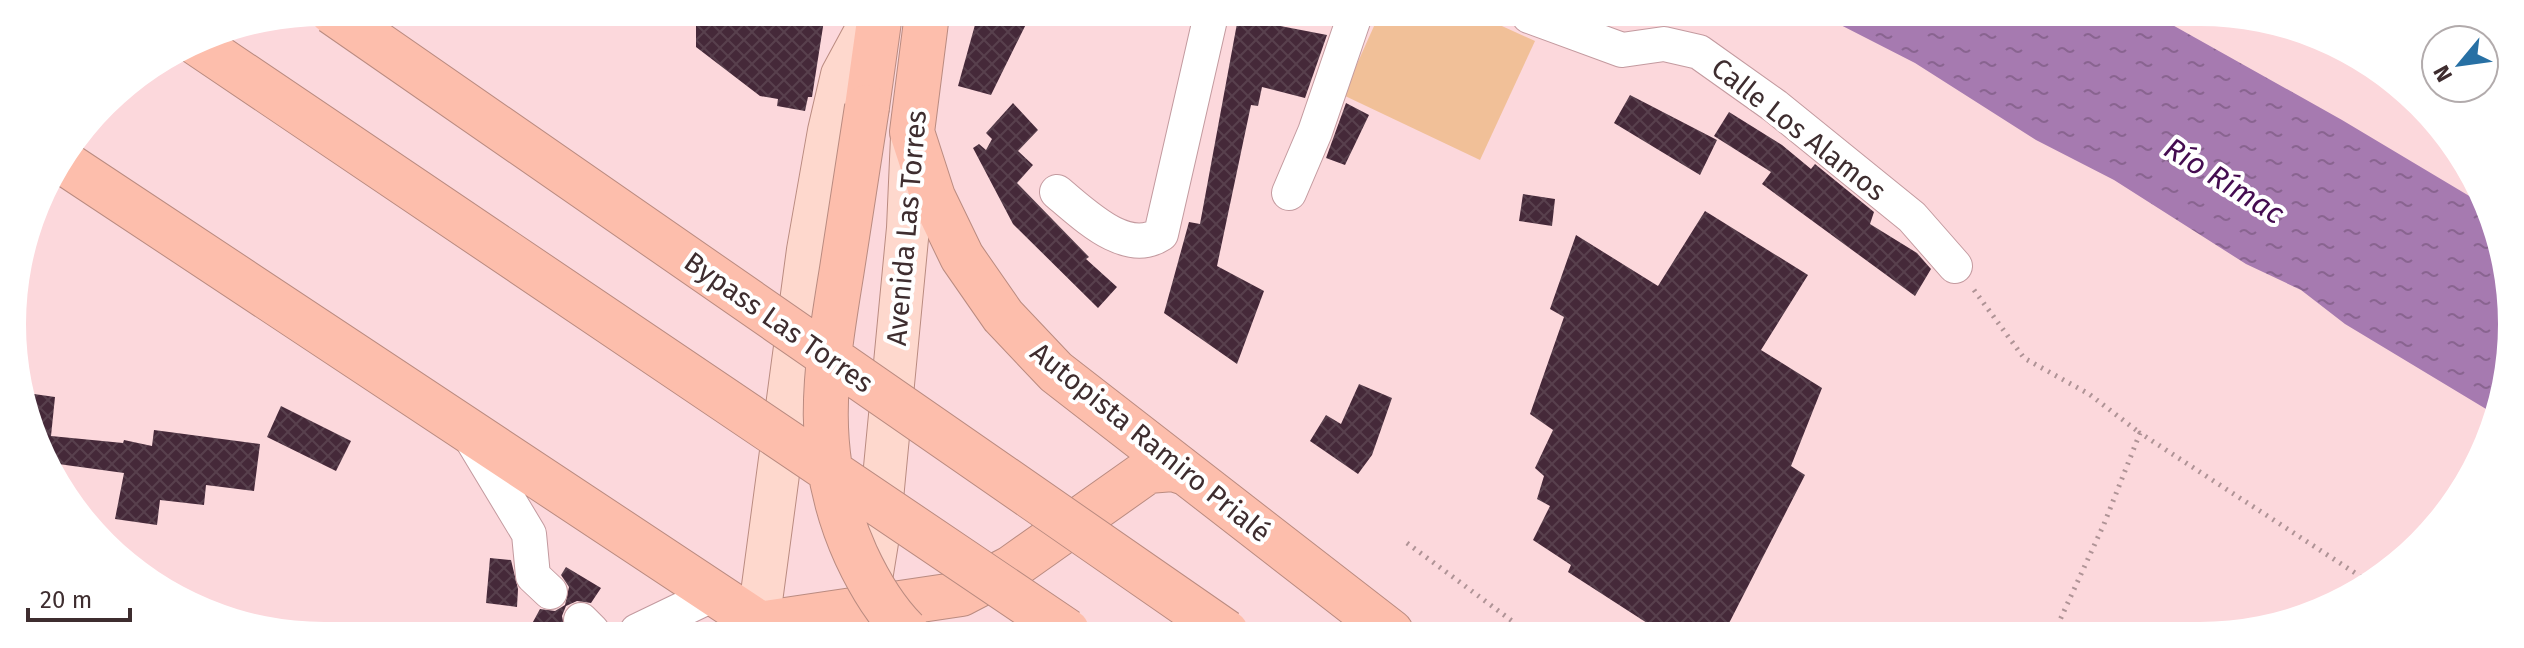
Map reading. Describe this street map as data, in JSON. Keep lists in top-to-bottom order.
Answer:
{
  "streets": {
    "highway": ["Avenida Las Torres", "Bypass Las Torres", "Autopista Ramiro Prialé"],
    "lane": ["Calle Los Alamos"]
  },
  "crossings": [
    ["Avenida Las Torres", "Autopista Ramiro Prialé"]
  ],
  "water": ["Río Rímac"],
  "scale_bar": "20 m",
  "north": "bottom left"
}
